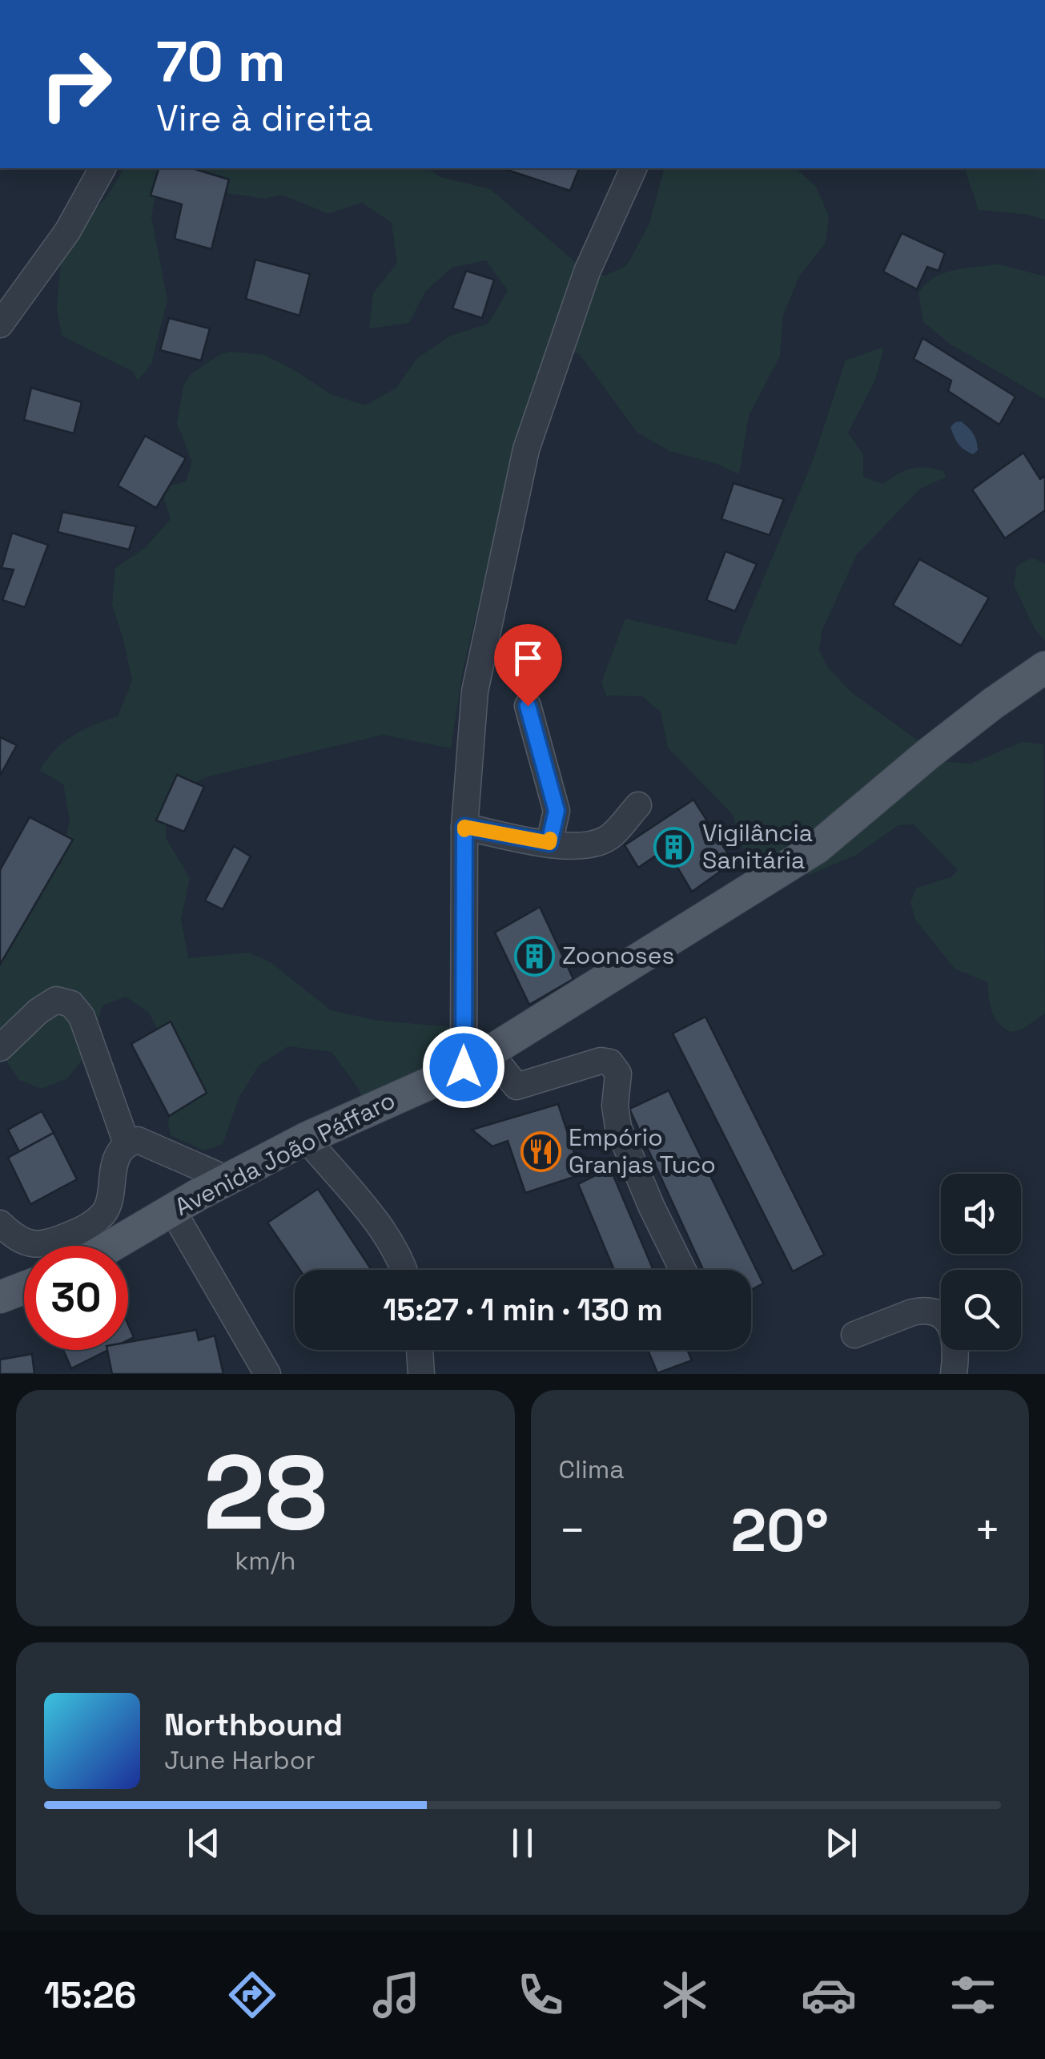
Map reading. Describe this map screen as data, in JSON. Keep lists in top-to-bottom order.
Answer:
{
  "streets": {
    "main road": ["Avenida João Páffaro"]
  },
  "places": {
    "building": ["Vigilância Sanitária", "Zoonoses"],
    "restaurant": ["Empório Granjas Tuco"]
  },
  "page": {
    "turn": ["70 m", "Vire à direita"],
    "limit": "30",
    "trip": "15:27 · 1 min · 130 m",
    "tile": [
      ["28", "km/h"],
      "Clima"
    ],
    "heat": ["−", "20°", "+"],
    "song": ["Northbound", "June Harbor"],
    "tabs": "15:26"
  }
}
